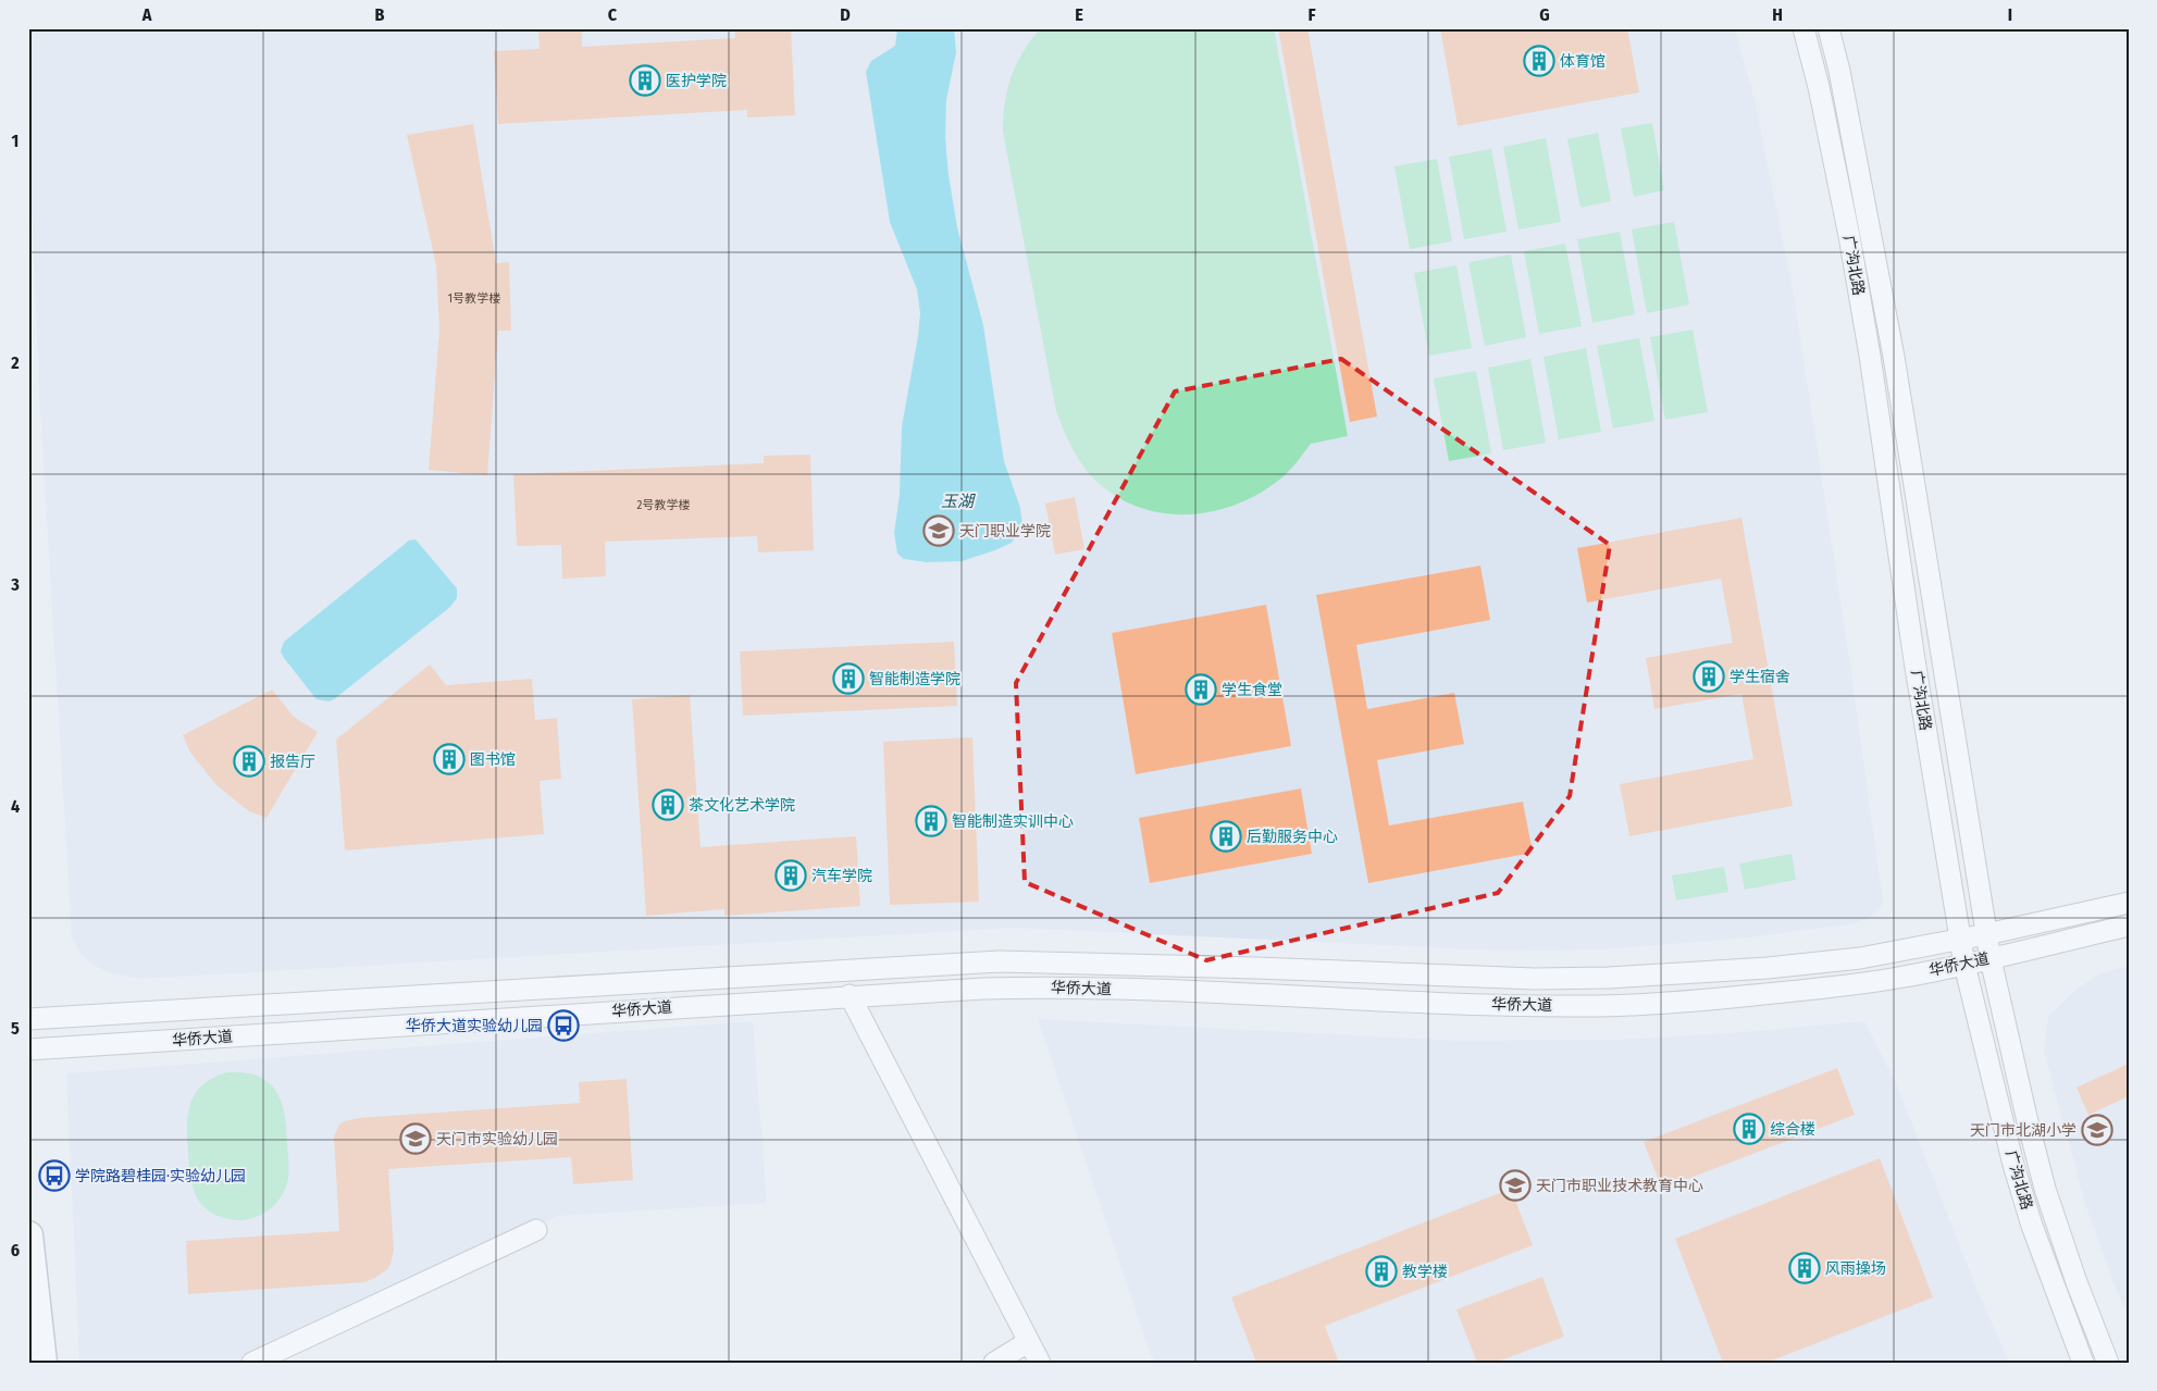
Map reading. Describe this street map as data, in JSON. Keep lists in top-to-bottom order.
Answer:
{
  "streets": {
    "street": ["广沟北路", "华侨大道"]
  },
  "crossings": [
    ["广沟北路", "华侨大道"]
  ],
  "water": ["玉湖"],
  "places": {
    "building": [
      "体育馆",
      "医护学院",
      "学生宿舍",
      "智能制造学院",
      "学生食堂",
      "图书馆",
      "报告厅",
      "茶文化艺术学院",
      "智能制造实训中心",
      "后勤服务中心",
      "汽车学院",
      "综合楼",
      "风雨操场",
      "教学楼"
    ],
    "school or university": [
      "天门职业学院",
      "天门市北湖小学",
      "天门市实验幼儿园",
      "天门市职业技术教育中心"
    ],
    "bus stop": ["华侨大道实验幼儿园", "学院路碧桂园·实验幼儿园"]
  },
  "house_numbers": ["1号教学楼", "2号教学楼"],
  "grid": {
    "columns": [
      "A",
      "B",
      "C",
      "D",
      "E",
      "F",
      "G",
      "H",
      "I"
    ],
    "rows": [
      "1",
      "2",
      "3",
      "4",
      "5",
      "6"
    ]
  }
}
